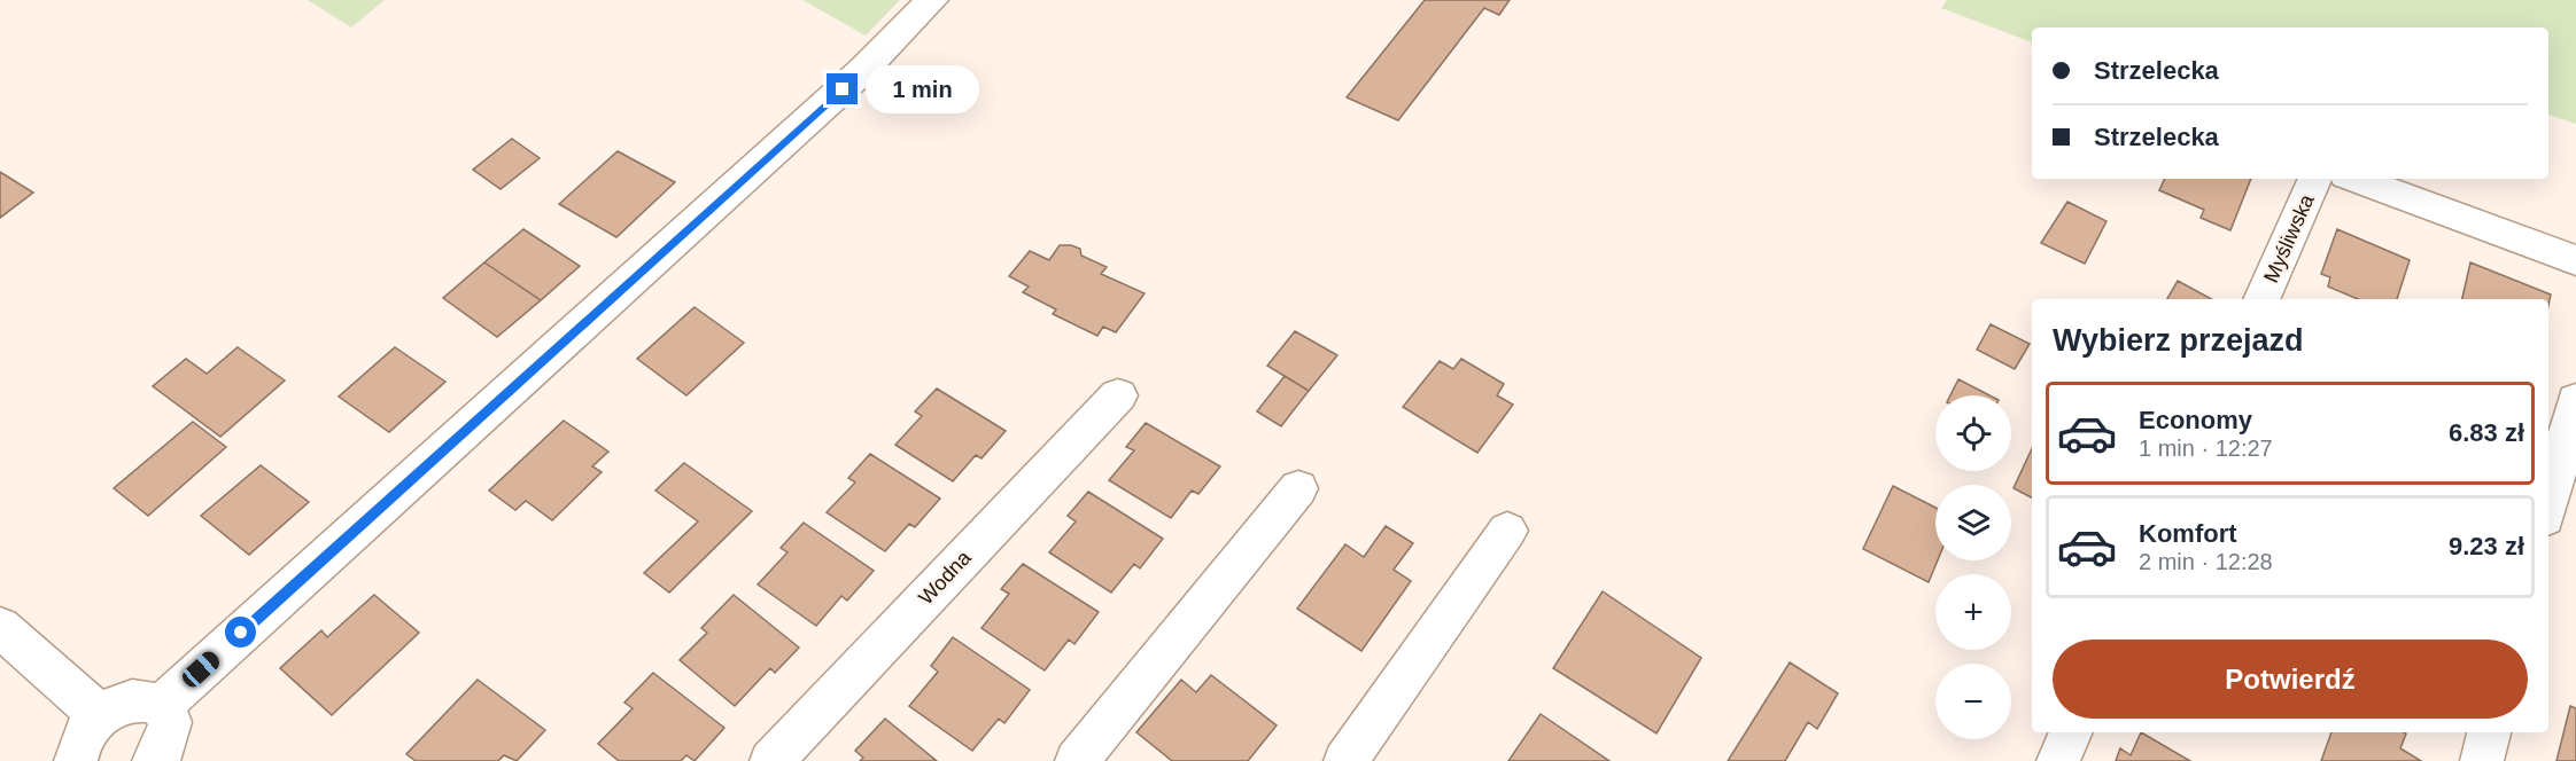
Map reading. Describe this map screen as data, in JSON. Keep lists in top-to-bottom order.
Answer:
{
  "streets": {
    "street": ["Myśliwska", "Wodna"]
  },
  "page": {
    "banner": ["Strzelecka", "Strzelecka"],
    "bubble": "1 min",
    "heading": "Wybierz przejazd",
    "list": [
      {
        "name": "Economy",
        "note": "1 min · 12:27",
        "value": "6.83 zł"
      },
      {
        "name": "Komfort",
        "note": "2 min · 12:28",
        "value": "9.23 zł"
      }
    ],
    "map_buttons": ["+", "−"],
    "buttons": "Potwierdź"
  }
}
